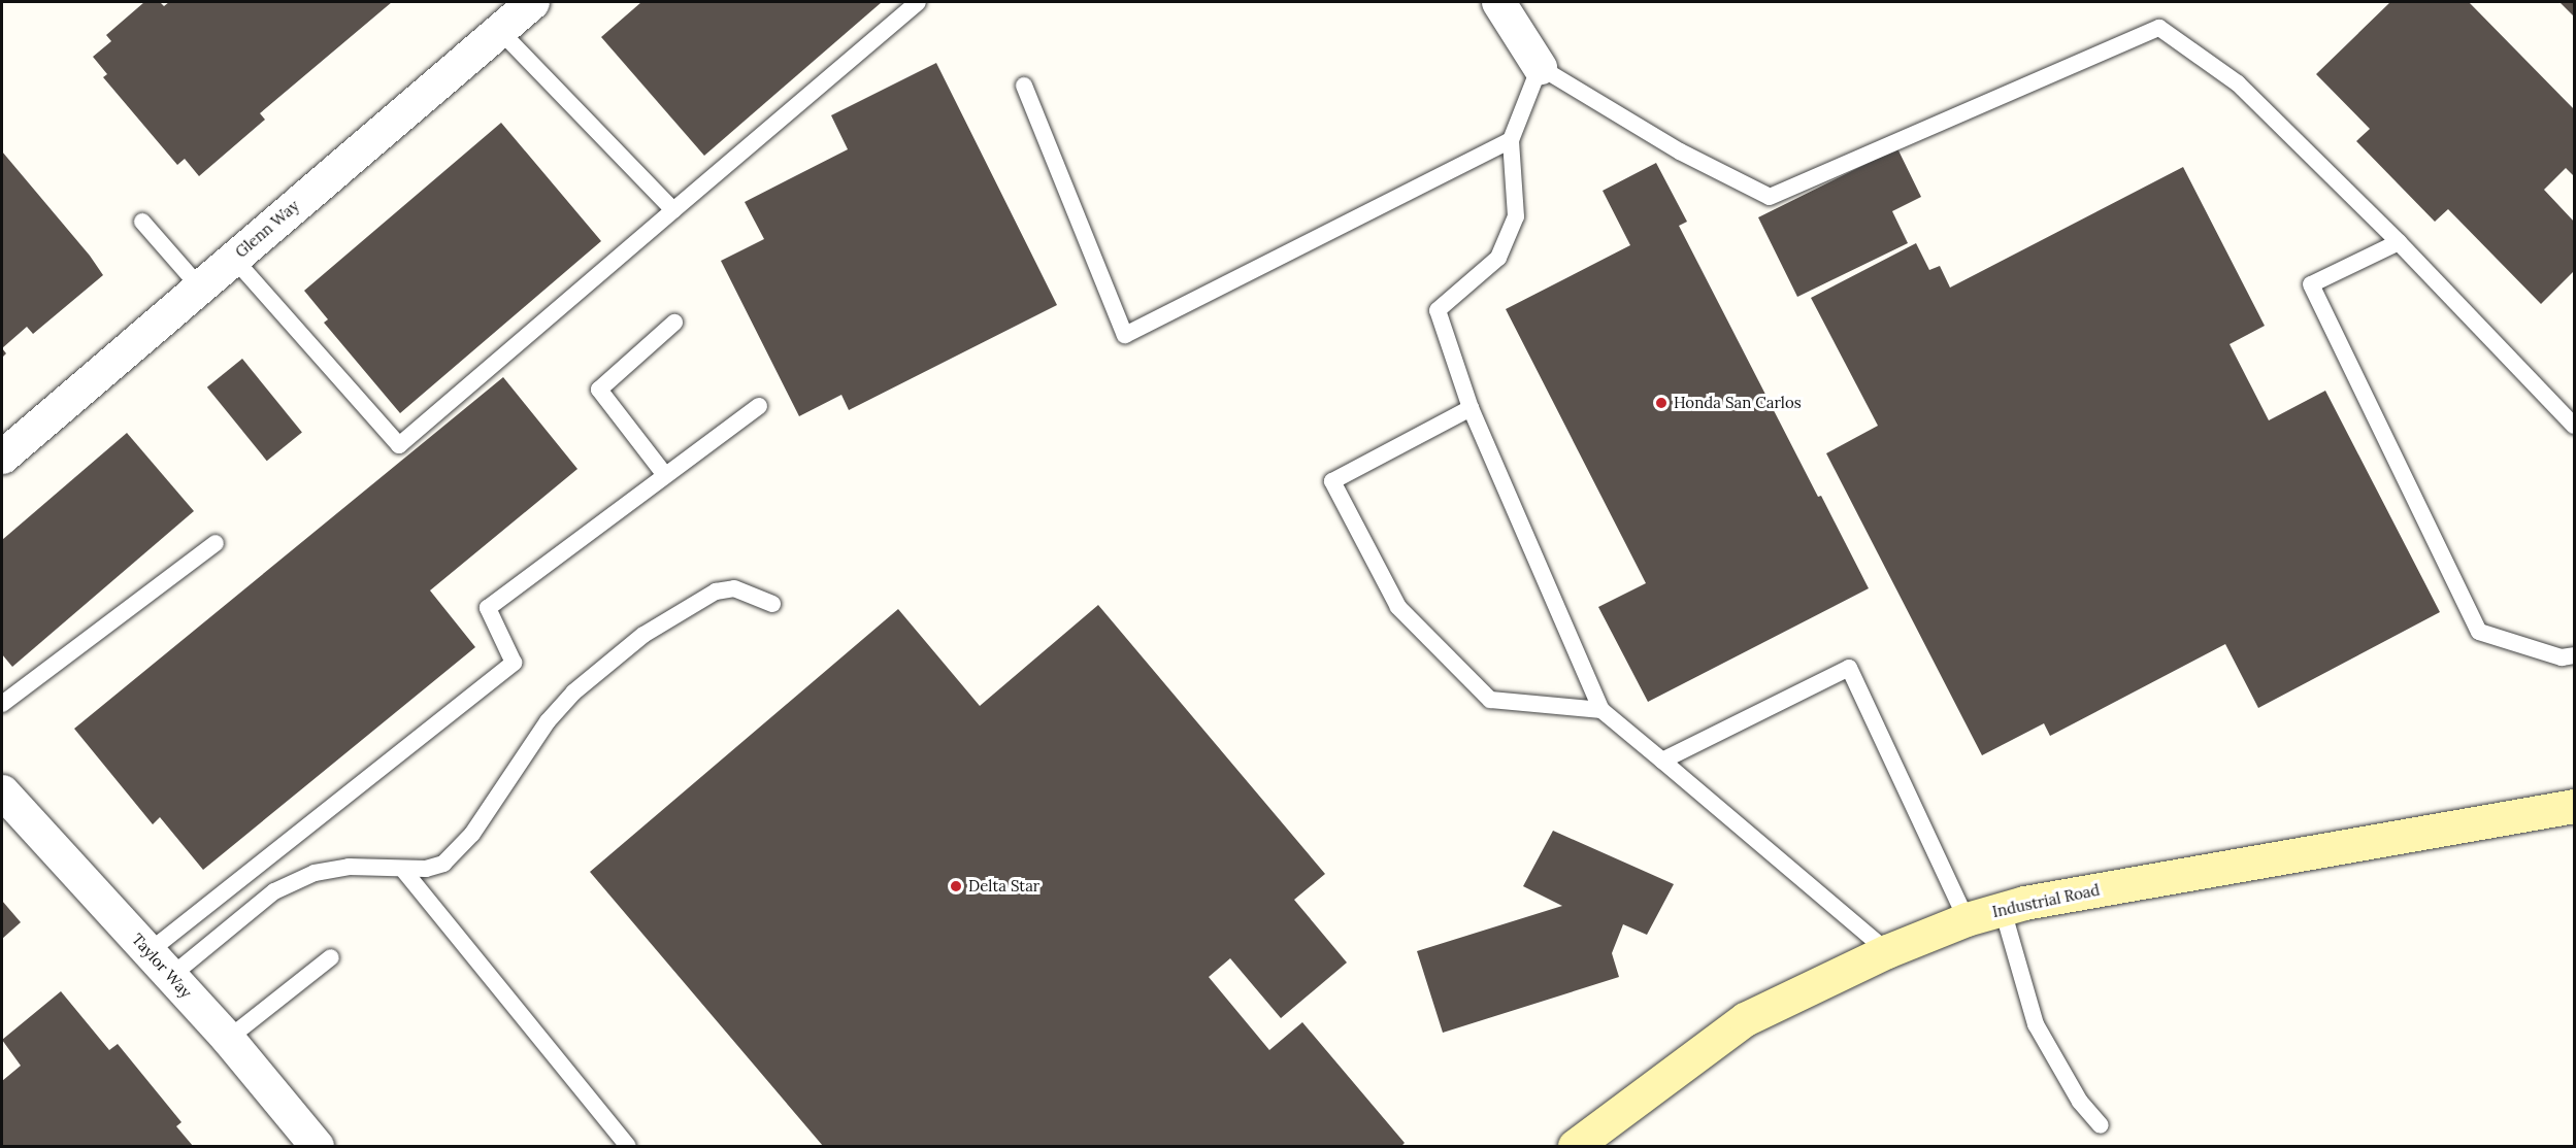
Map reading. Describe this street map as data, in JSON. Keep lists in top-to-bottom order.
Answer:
{
  "streets": {
    "main road": ["Industrial Road"],
    "street": ["Glenn Way", "Taylor Way"]
  },
  "places": ["Honda San Carlos", "Delta Star"]
}
